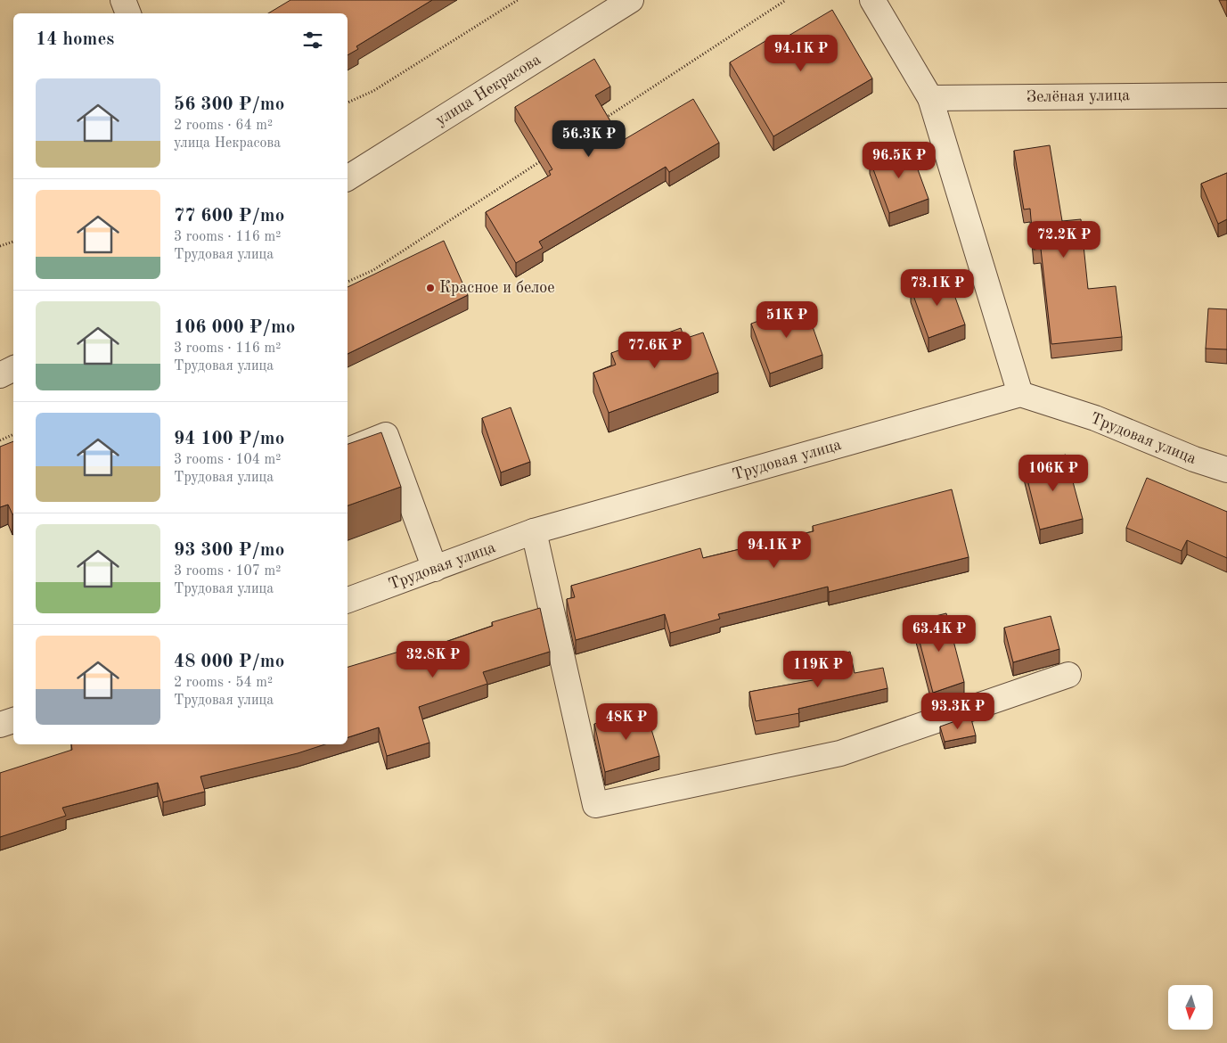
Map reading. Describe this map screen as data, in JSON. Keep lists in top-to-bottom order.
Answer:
{
  "streets": {
    "street": ["улица Некрасова", "Зелёная улица", "Трудовая улица"]
  },
  "places": ["Красное и белое"],
  "north": "bottom",
  "page": {
    "heading": "14 homes",
    "price": [
      "94.1K ₽",
      "56.3K ₽",
      "96.5K ₽",
      "72.2K ₽",
      "73.1K ₽",
      "51K ₽",
      "77.6K ₽",
      "106K ₽",
      "94.1K ₽",
      "63.4K ₽",
      "32.8K ₽",
      "119K ₽",
      "93.3K ₽",
      "48K ₽"
    ],
    "list": [
      {
        "name": "56 300 ₽/mo",
        "note": "2 rooms · 64 m² · улица Некрасова"
      },
      {
        "name": "77 600 ₽/mo",
        "note": "3 rooms · 116 m² · Трудовая улица"
      },
      {
        "name": "106 000 ₽/mo",
        "note": "3 rooms · 116 m² · Трудовая улица"
      },
      {
        "name": "94 100 ₽/mo",
        "note": "3 rooms · 104 m² · Трудовая улица"
      },
      {
        "name": "93 300 ₽/mo",
        "note": "3 rooms · 107 m² · Трудовая улица"
      },
      {
        "name": "48 000 ₽/mo",
        "note": "2 rooms · 54 m² · Трудовая улица"
      }
    ]
  }
}
